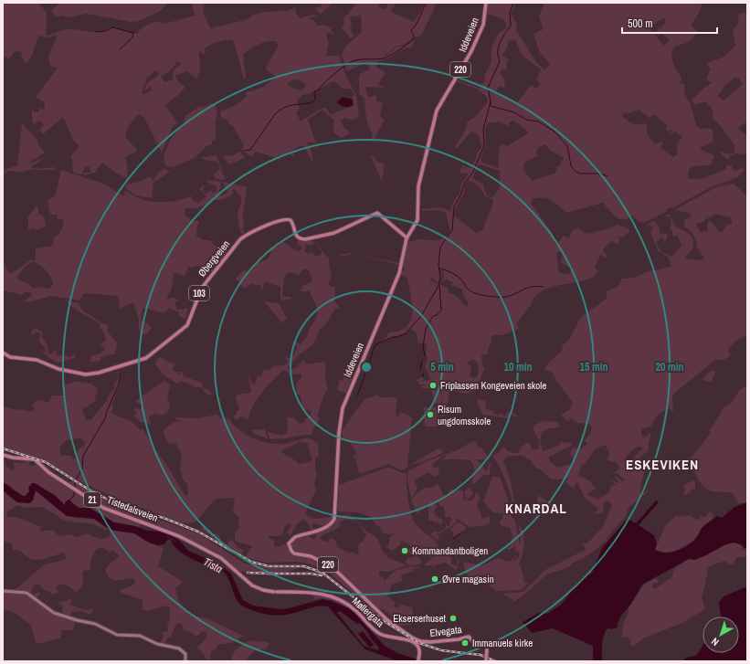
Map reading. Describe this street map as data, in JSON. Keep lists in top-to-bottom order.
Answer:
{
  "streets": {
    "main road": [
      "Iddeveien",
      "220",
      "Øbergveien",
      "103",
      "21",
      "Tistedalsveien",
      "Møllergata",
      "Elvegata"
    ]
  },
  "crossings": [
    ["Iddeveien", "Øbergveien"],
    ["Iddeveien", "Elvegata"],
    ["Tistedalsveien", "Møllergata"]
  ],
  "districts": ["ESKEVIKEN", "KNARDAL"],
  "water": ["Tista"],
  "places": [
    "Friplassen Kongeveien skole",
    "Risum ungdomsskole",
    "Kommandantboligen",
    "Øvre magasin",
    "Ekserserhuset",
    "Immanuels kirke"
  ],
  "scale_bar": "500 m",
  "north": "bottom left",
  "rings": [
    "5 min",
    "10 min",
    "15 min",
    "20 min"
  ]
}
